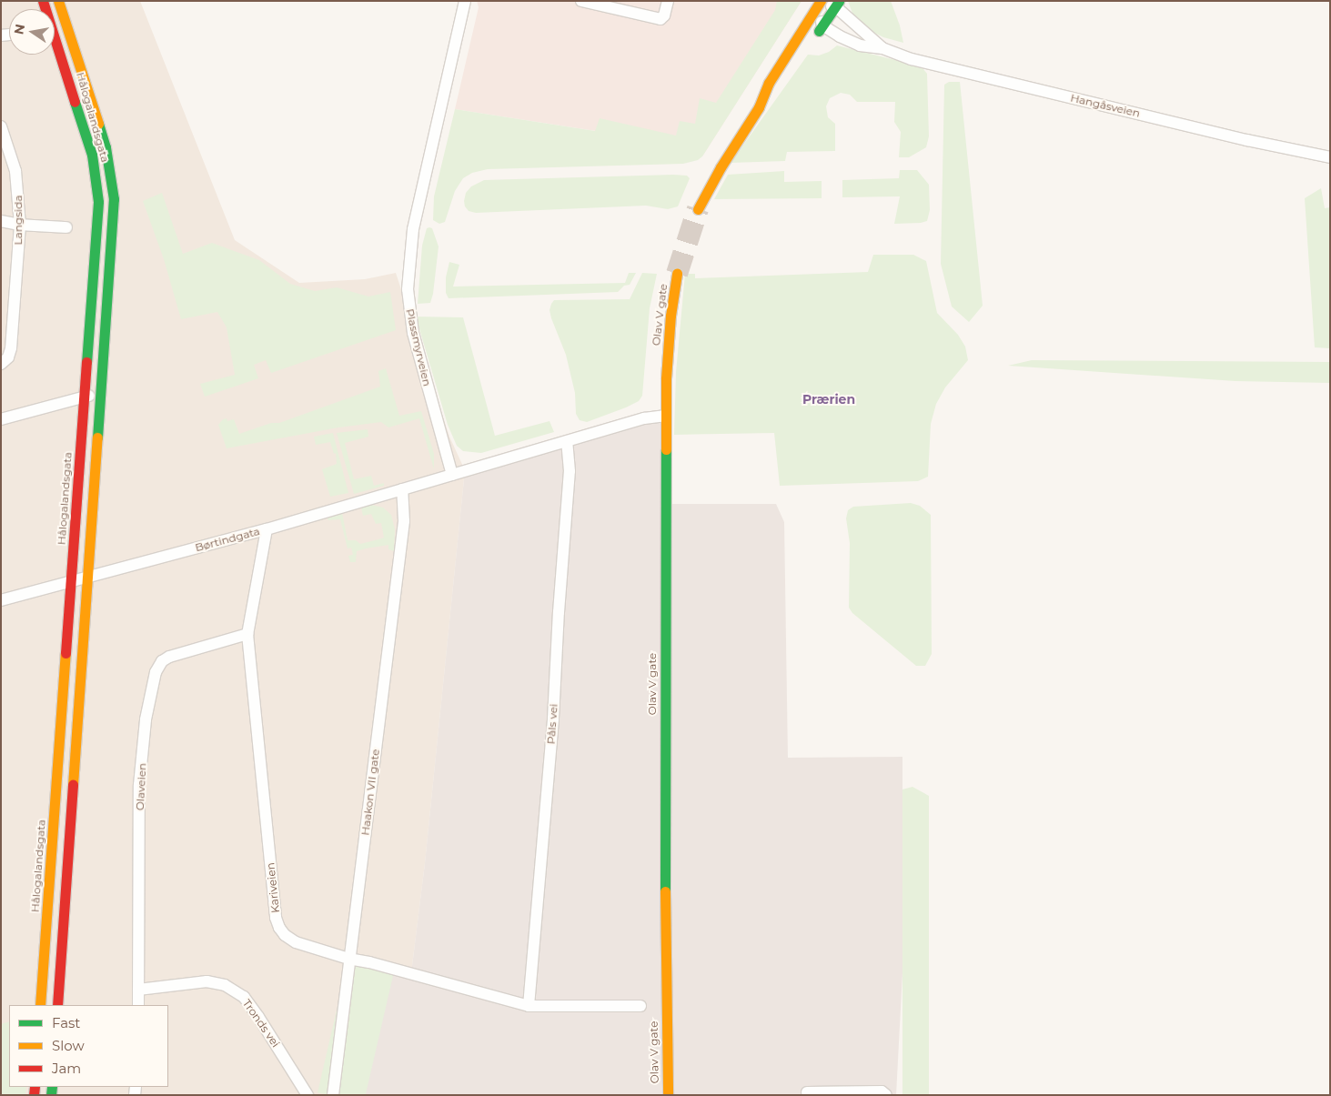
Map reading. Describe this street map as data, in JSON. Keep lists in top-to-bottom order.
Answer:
{
  "streets": {
    "main road": ["Hålogalandsgata", "Olav V gate"],
    "street": [
      "Hangåsveien",
      "Langsida",
      "Plassmyrveien",
      "Børtindgata",
      "Påls vei",
      "Olaveien",
      "Haakon VII gate",
      "Kariveien",
      "Tronds vei"
    ]
  },
  "crossings": [
    ["Hålogalandsgata", "Børtindgata"],
    ["Plassmyrveien", "Børtindgata"],
    ["Børtindgata", "Haakon VII gate"],
    ["Børtindgata", "Kariveien"],
    ["Påls vei", "Kariveien"],
    ["Olaveien", "Kariveien"],
    ["Olaveien", "Tronds vei"],
    ["Haakon VII gate", "Kariveien"]
  ],
  "districts": ["Prærien"],
  "legend": ["Fast", "Slow", "Jam"],
  "north": "left"
}
